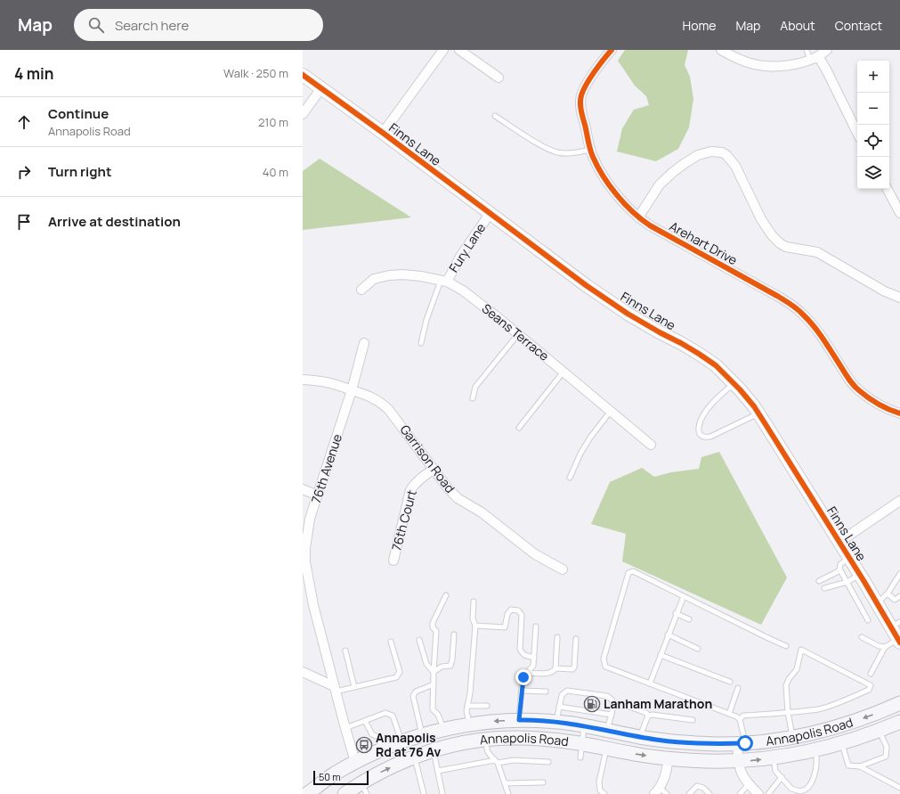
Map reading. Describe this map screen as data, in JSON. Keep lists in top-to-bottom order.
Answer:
{
  "streets": {
    "main road": ["Annapolis Road"],
    "street": [
      "Finns Lane",
      "Arehart Drive",
      "Fury Lane",
      "Seans Terrace",
      "Garrison Road",
      "76th Avenue",
      "76th Court"
    ]
  },
  "crossings": [
    ["Finns Lane", "Fury Lane"],
    ["Fury Lane", "Seans Terrace"],
    ["Garrison Road", "76th Avenue"],
    ["Garrison Road", "76th Court"],
    ["76th Avenue", "Annapolis Road"]
  ],
  "places": {
    "fuel station": ["Lanham Marathon"],
    "bus stop": ["Annapolis Rd at 76 Av"]
  },
  "scale_bar": "50 m",
  "page": {
    "header": "Map",
    "search": "Search here",
    "nav": [
      "Home",
      "Map",
      "About",
      "Contact"
    ],
    "heading": ["4 min", "Walk · 250 m"],
    "map_buttons": ["+", "−"],
    "list": [
      ["Continue", "Annapolis Road", "210 m"],
      ["Turn right", "40 m"],
      "Arrive at destination"
    ],
    "scale": "50 m"
  }
}
